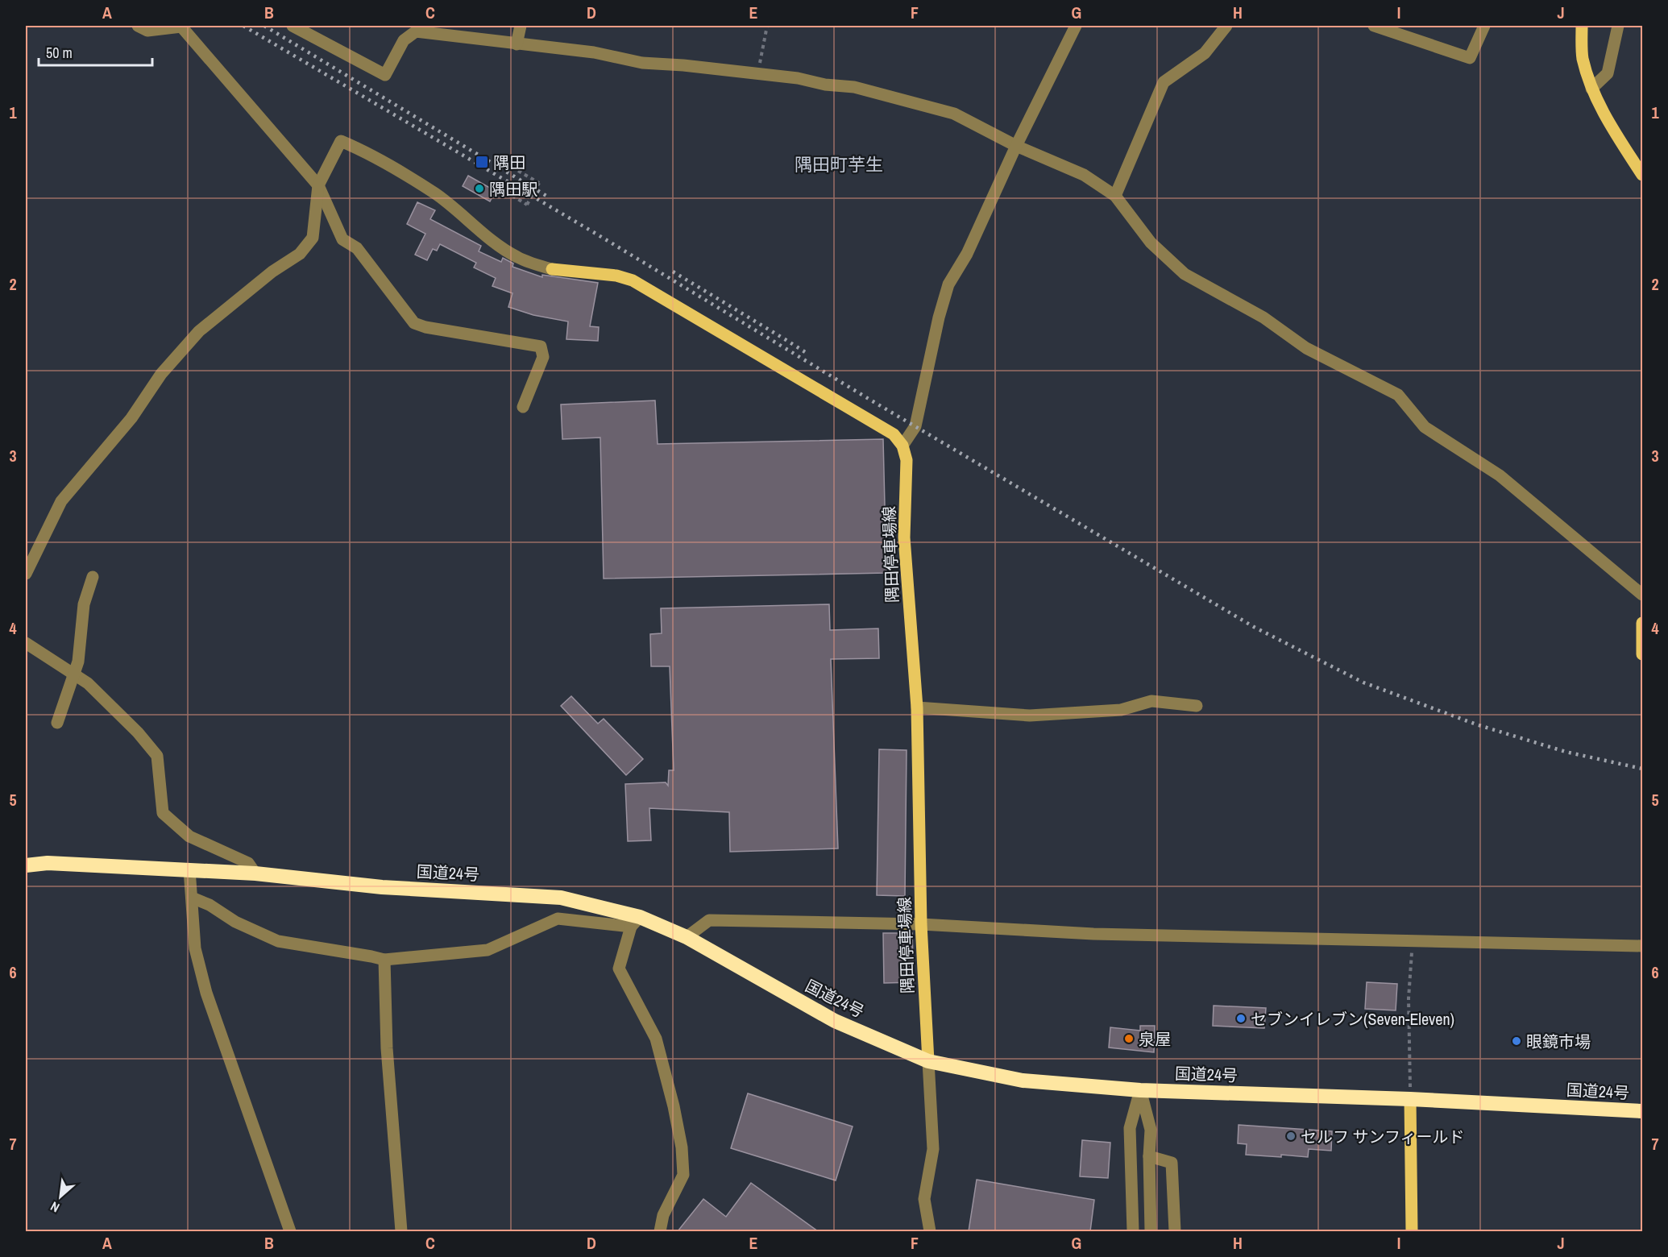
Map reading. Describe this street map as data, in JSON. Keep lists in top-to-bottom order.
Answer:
{
  "streets": {
    "highway": ["国道24号"],
    "main road": ["隅田停車場線"]
  },
  "crossings": [
    ["隅田停車場線", "国道24号"]
  ],
  "districts": ["隅田町芋生"],
  "places": {
    "transit": ["隅田"],
    "other": [
      "隅田駅",
      "セブンイレブン(Seven-Eleven)",
      "泉屋",
      "眼鏡市場",
      "セルフ サンフィールド"
    ]
  },
  "scale_bar": "50 m",
  "north": "bottom left",
  "grid": {
    "columns": [
      "A",
      "B",
      "C",
      "D",
      "E",
      "F",
      "G",
      "H",
      "I",
      "J"
    ],
    "rows": [
      "1",
      "2",
      "3",
      "4",
      "5",
      "6",
      "7"
    ]
  }
}
